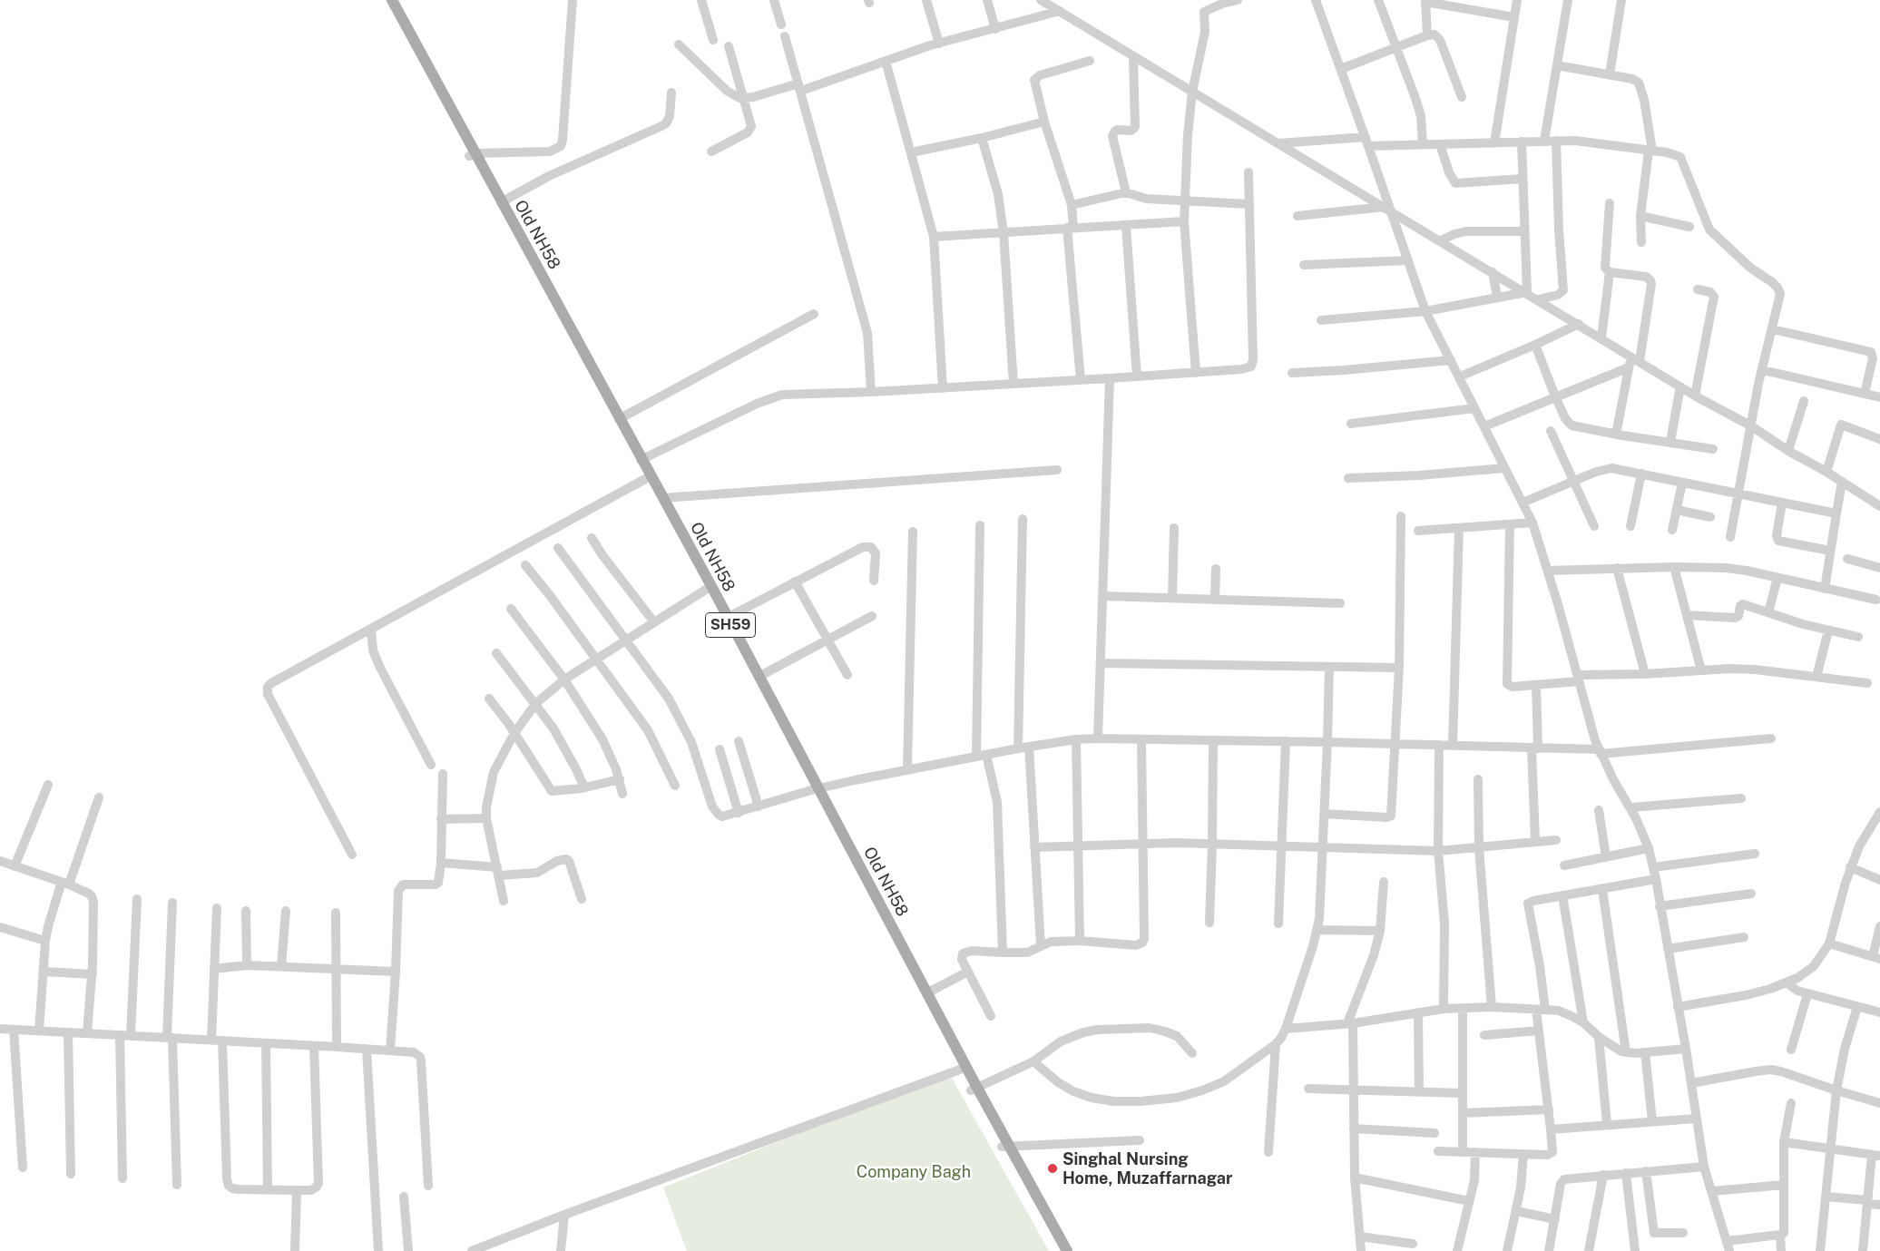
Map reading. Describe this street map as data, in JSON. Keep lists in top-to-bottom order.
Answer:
{
  "streets": {
    "main road": ["Old NH58", "SH59"]
  },
  "parks": ["Company Bagh"],
  "places": ["Singhal Nursing Home, Muzaffarnagar"]
}
